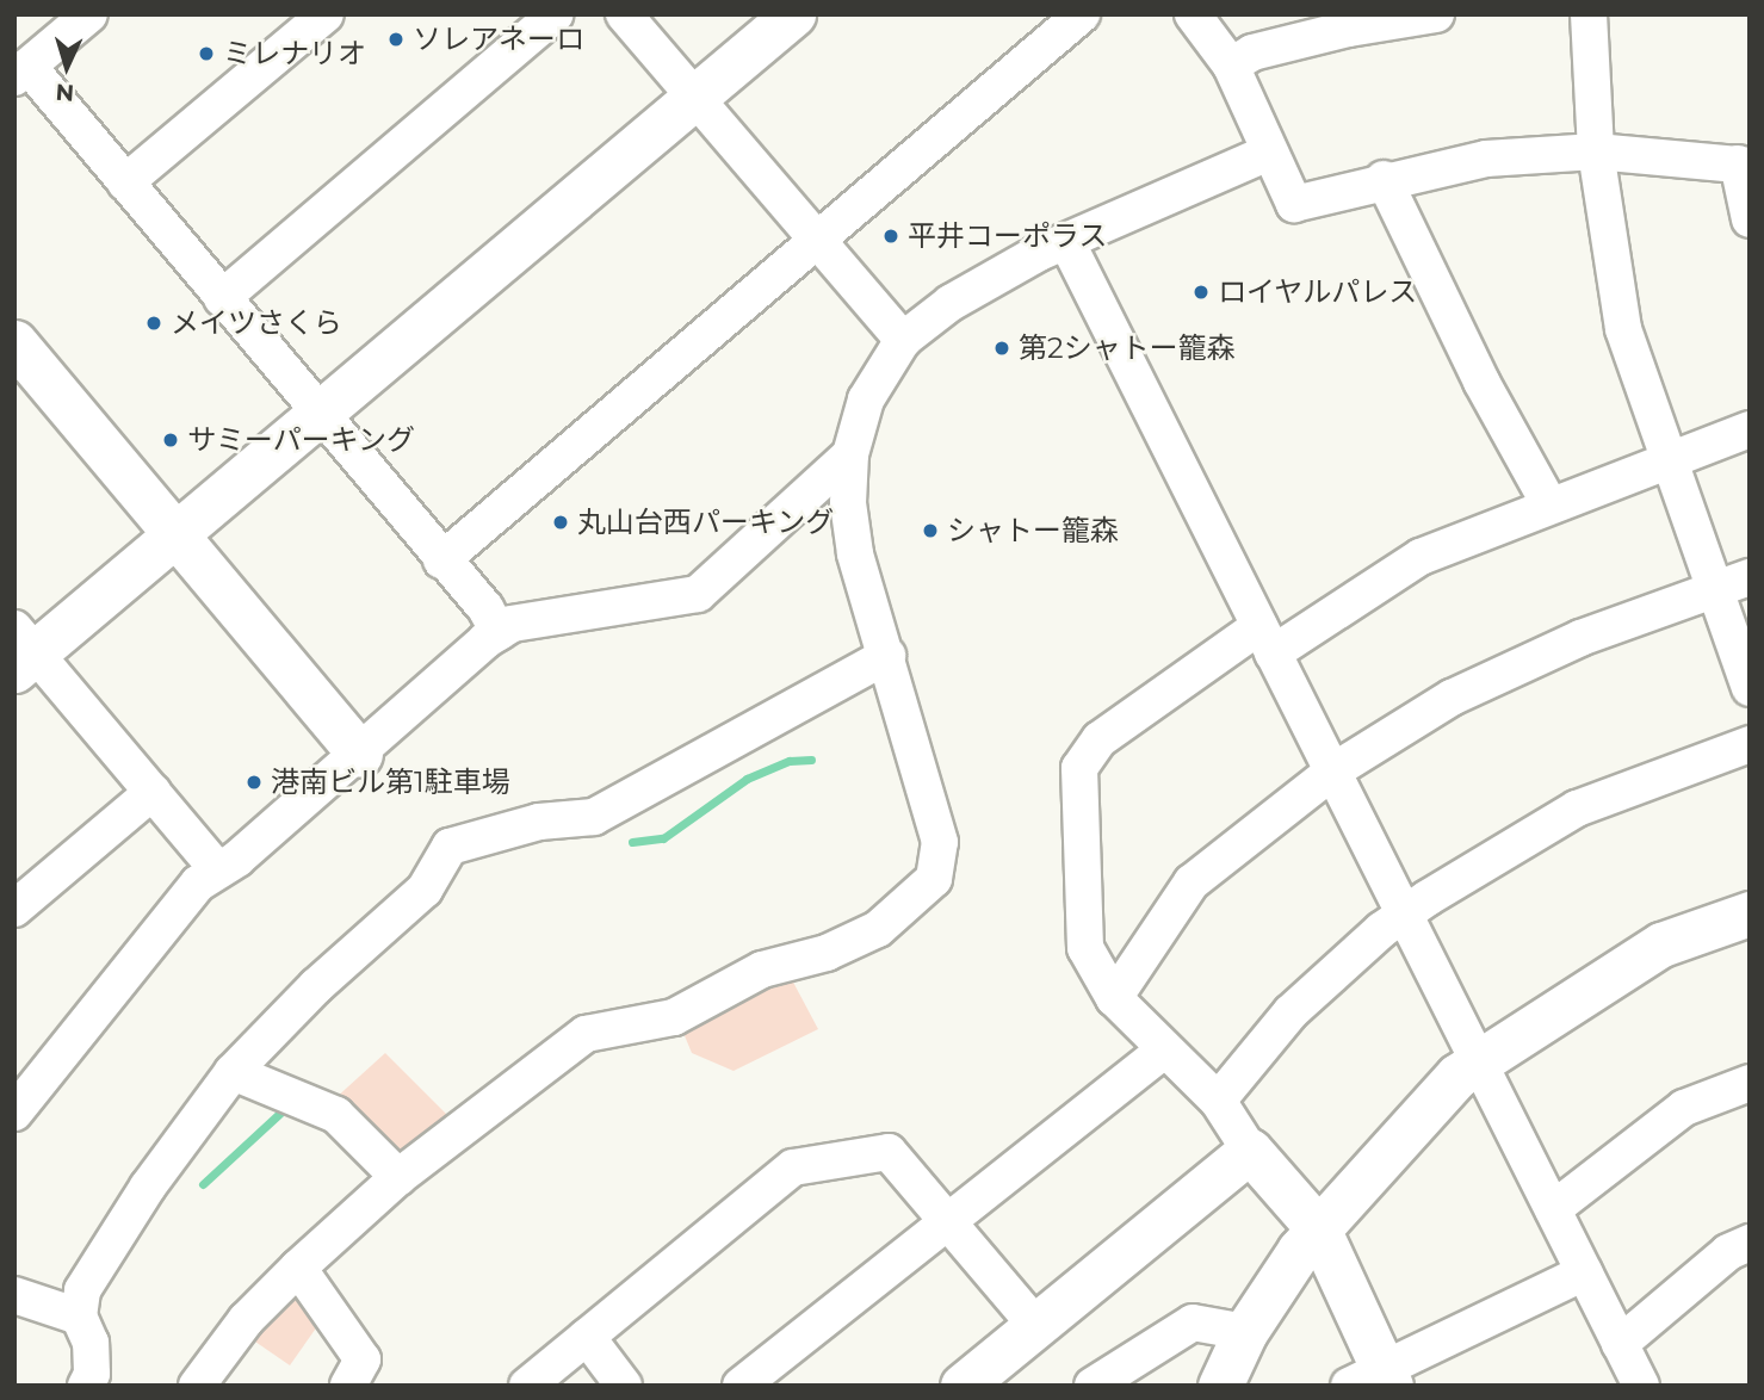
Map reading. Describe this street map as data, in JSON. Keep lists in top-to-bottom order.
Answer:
{
  "places": [
    "ソレアネーロ",
    "ミレナリオ",
    "平井コーポラス",
    "ロイヤルパレス",
    "メイツさくら",
    "第2シャトー籠森",
    "サミーパーキング",
    "丸山台西パーキング",
    "シャトー籠森",
    "港南ビル第1駐車場"
  ],
  "north": "bottom"
}
